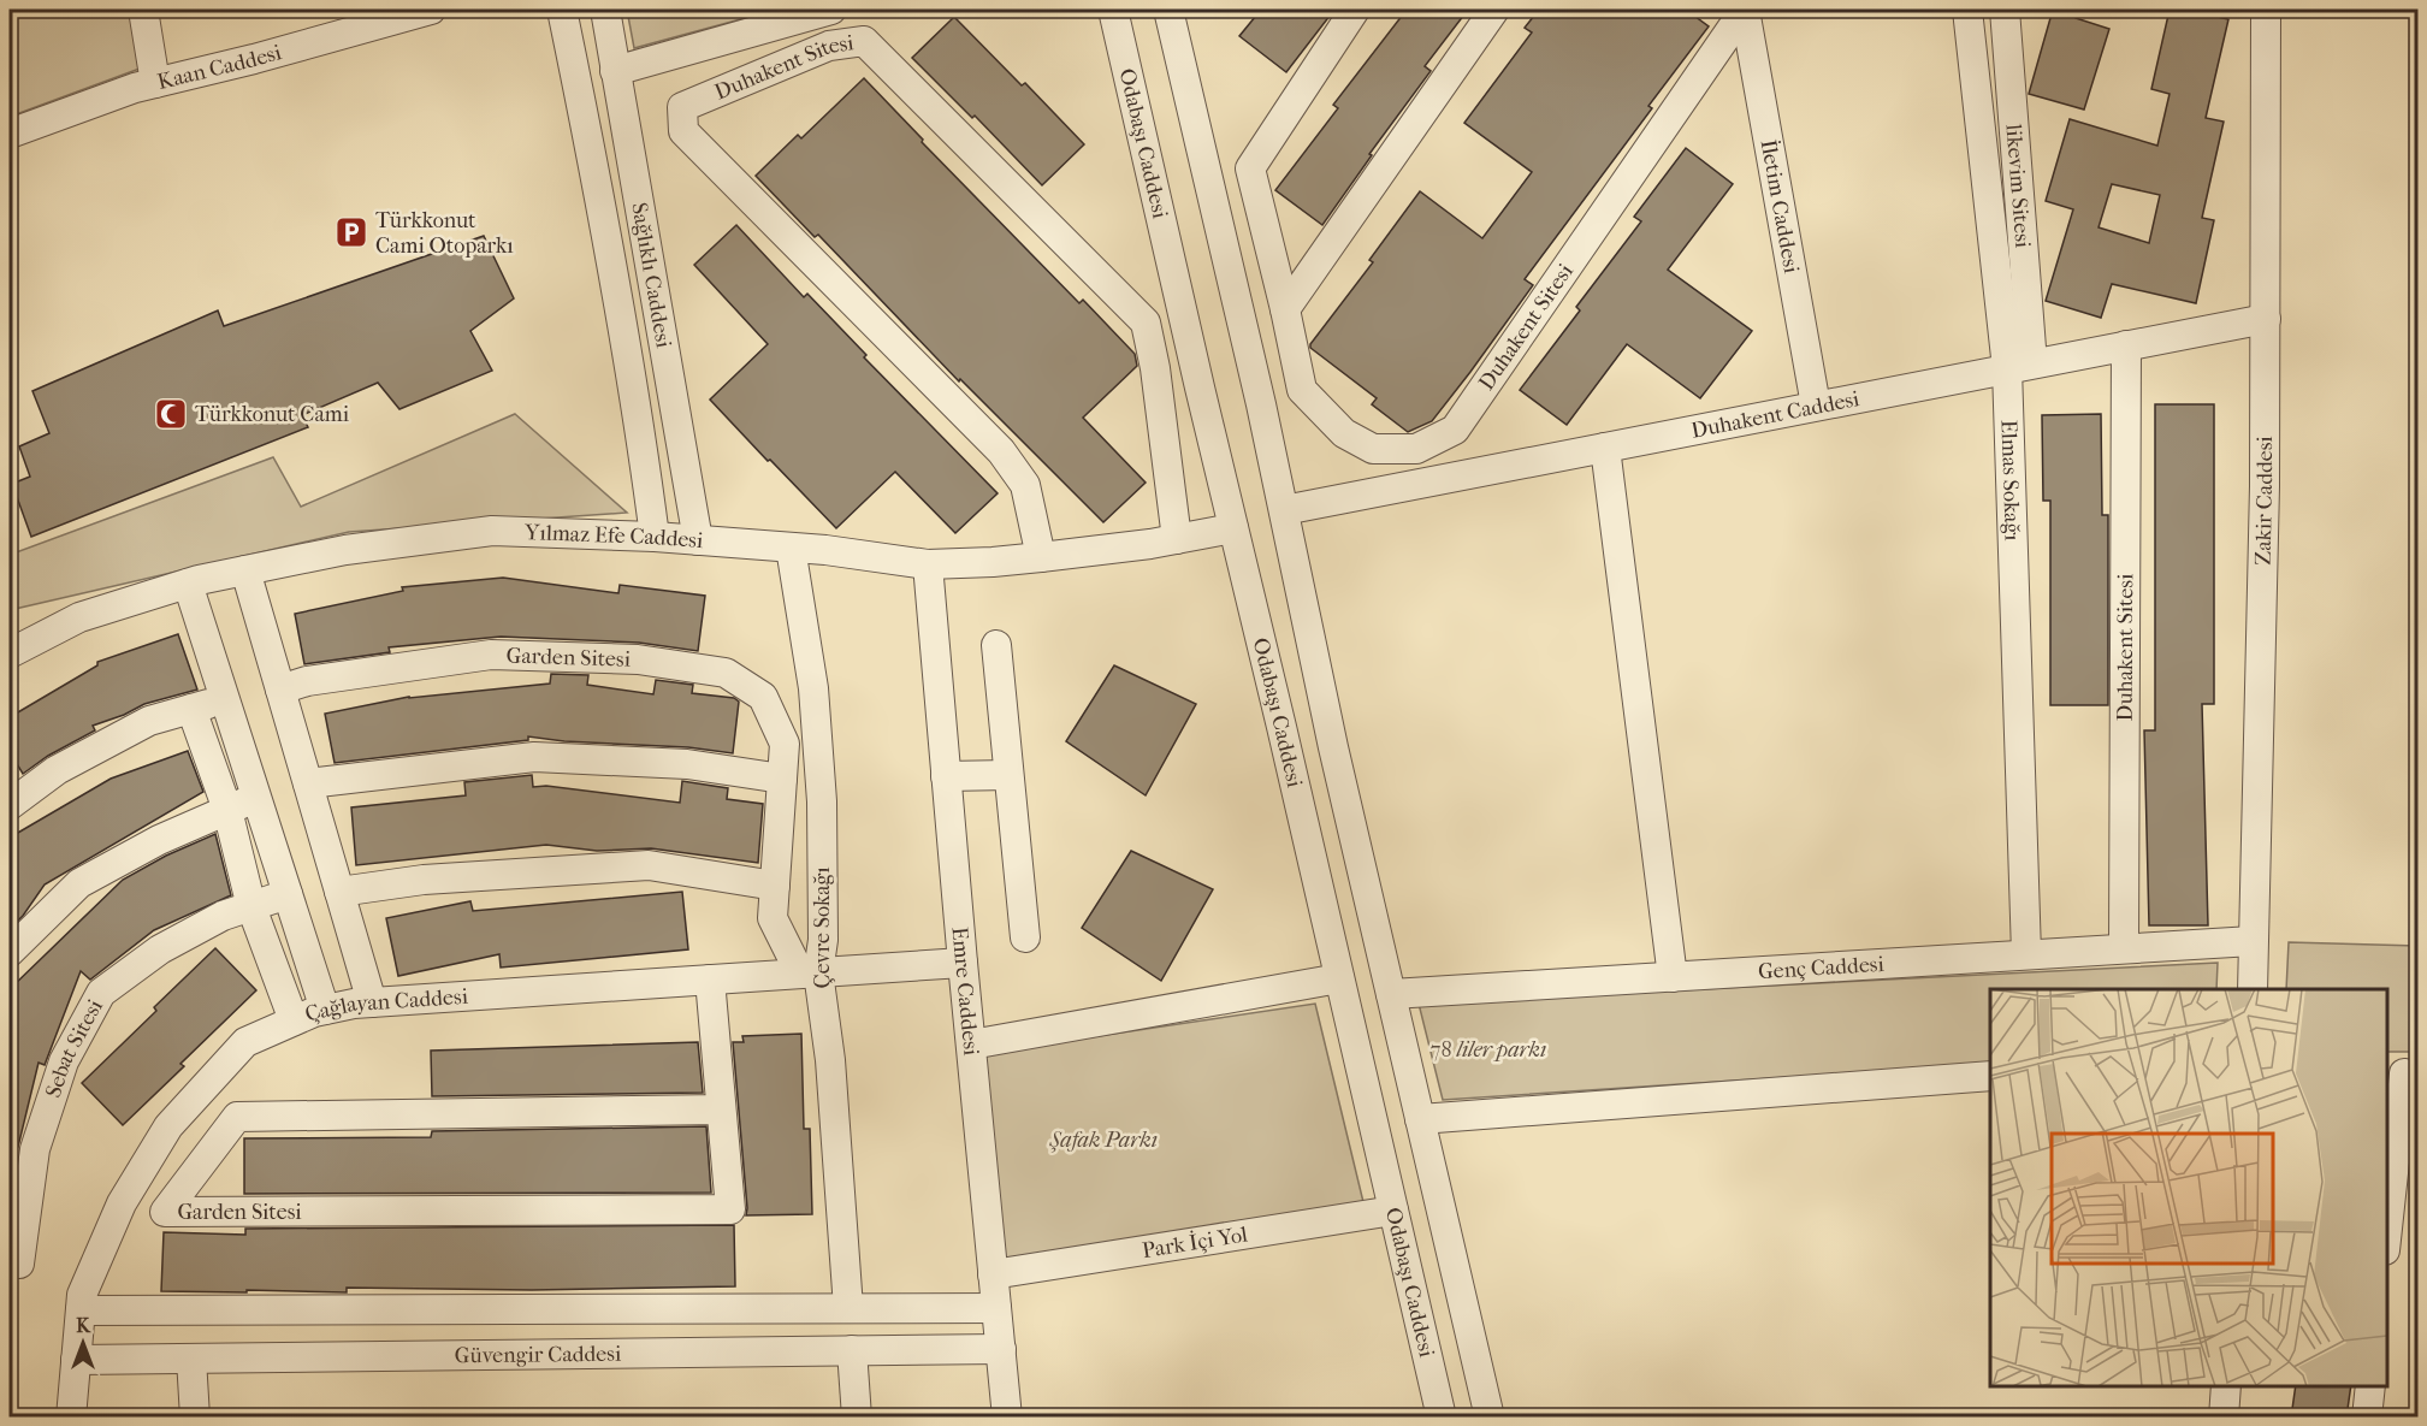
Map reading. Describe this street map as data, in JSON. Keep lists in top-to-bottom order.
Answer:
{
  "streets": {
    "street": [
      "Kaan Caddesi",
      "Duhakent Sitesi",
      "Odabaşı Caddesi",
      "likevim Sitesi",
      "İletim Caddesi",
      "Sağlıklı Caddesi",
      "Duhakent Caddesi",
      "Elmas Sokağı",
      "Zakir Caddesi",
      "Yılmaz Efe Caddesi",
      "Garden Sitesi",
      "Çevre Sokağı",
      "Genç Caddesi",
      "Emre Caddesi",
      "Çağlayan Caddesi",
      "Sebat Sitesi",
      "Park İçi Yol",
      "Güvengir Caddesi"
    ]
  },
  "crossings": [
    ["Duhakent Sitesi", "İletim Caddesi"],
    ["Duhakent Sitesi", "Duhakent Caddesi"],
    ["Duhakent Sitesi", "Yılmaz Efe Caddesi"],
    ["Duhakent Sitesi", "Genç Caddesi"],
    ["Odabaşı Caddesi", "Yılmaz Efe Caddesi"],
    ["Odabaşı Caddesi", "Park İçi Yol"],
    ["likevim Sitesi", "Duhakent Caddesi"],
    ["likevim Sitesi", "Elmas Sokağı"],
    ["İletim Caddesi", "Duhakent Caddesi"],
    ["Sağlıklı Caddesi", "Yılmaz Efe Caddesi"],
    ["Duhakent Caddesi", "Elmas Sokağı"],
    ["Duhakent Caddesi", "Zakir Caddesi"],
    ["Elmas Sokağı", "Genç Caddesi"],
    ["Zakir Caddesi", "Genç Caddesi"],
    ["Yılmaz Efe Caddesi", "Çevre Sokağı"],
    ["Yılmaz Efe Caddesi", "Emre Caddesi"],
    ["Garden Sitesi", "Çevre Sokağı"],
    ["Garden Sitesi", "Çağlayan Caddesi"],
    ["Çevre Sokağı", "Çağlayan Caddesi"],
    ["Çevre Sokağı", "Güvengir Caddesi"],
    ["Emre Caddesi", "Çağlayan Caddesi"],
    ["Emre Caddesi", "Park İçi Yol"],
    ["Emre Caddesi", "Güvengir Caddesi"],
    ["Çağlayan Caddesi", "Güvengir Caddesi"]
  ],
  "parks": ["78 liler parkı", "Şafak Parkı"],
  "places": {
    "parking": ["Türkkonut Cami Otoparkı"],
    "mosque": ["Türkkonut Cami"]
  },
  "north": "top"
}
